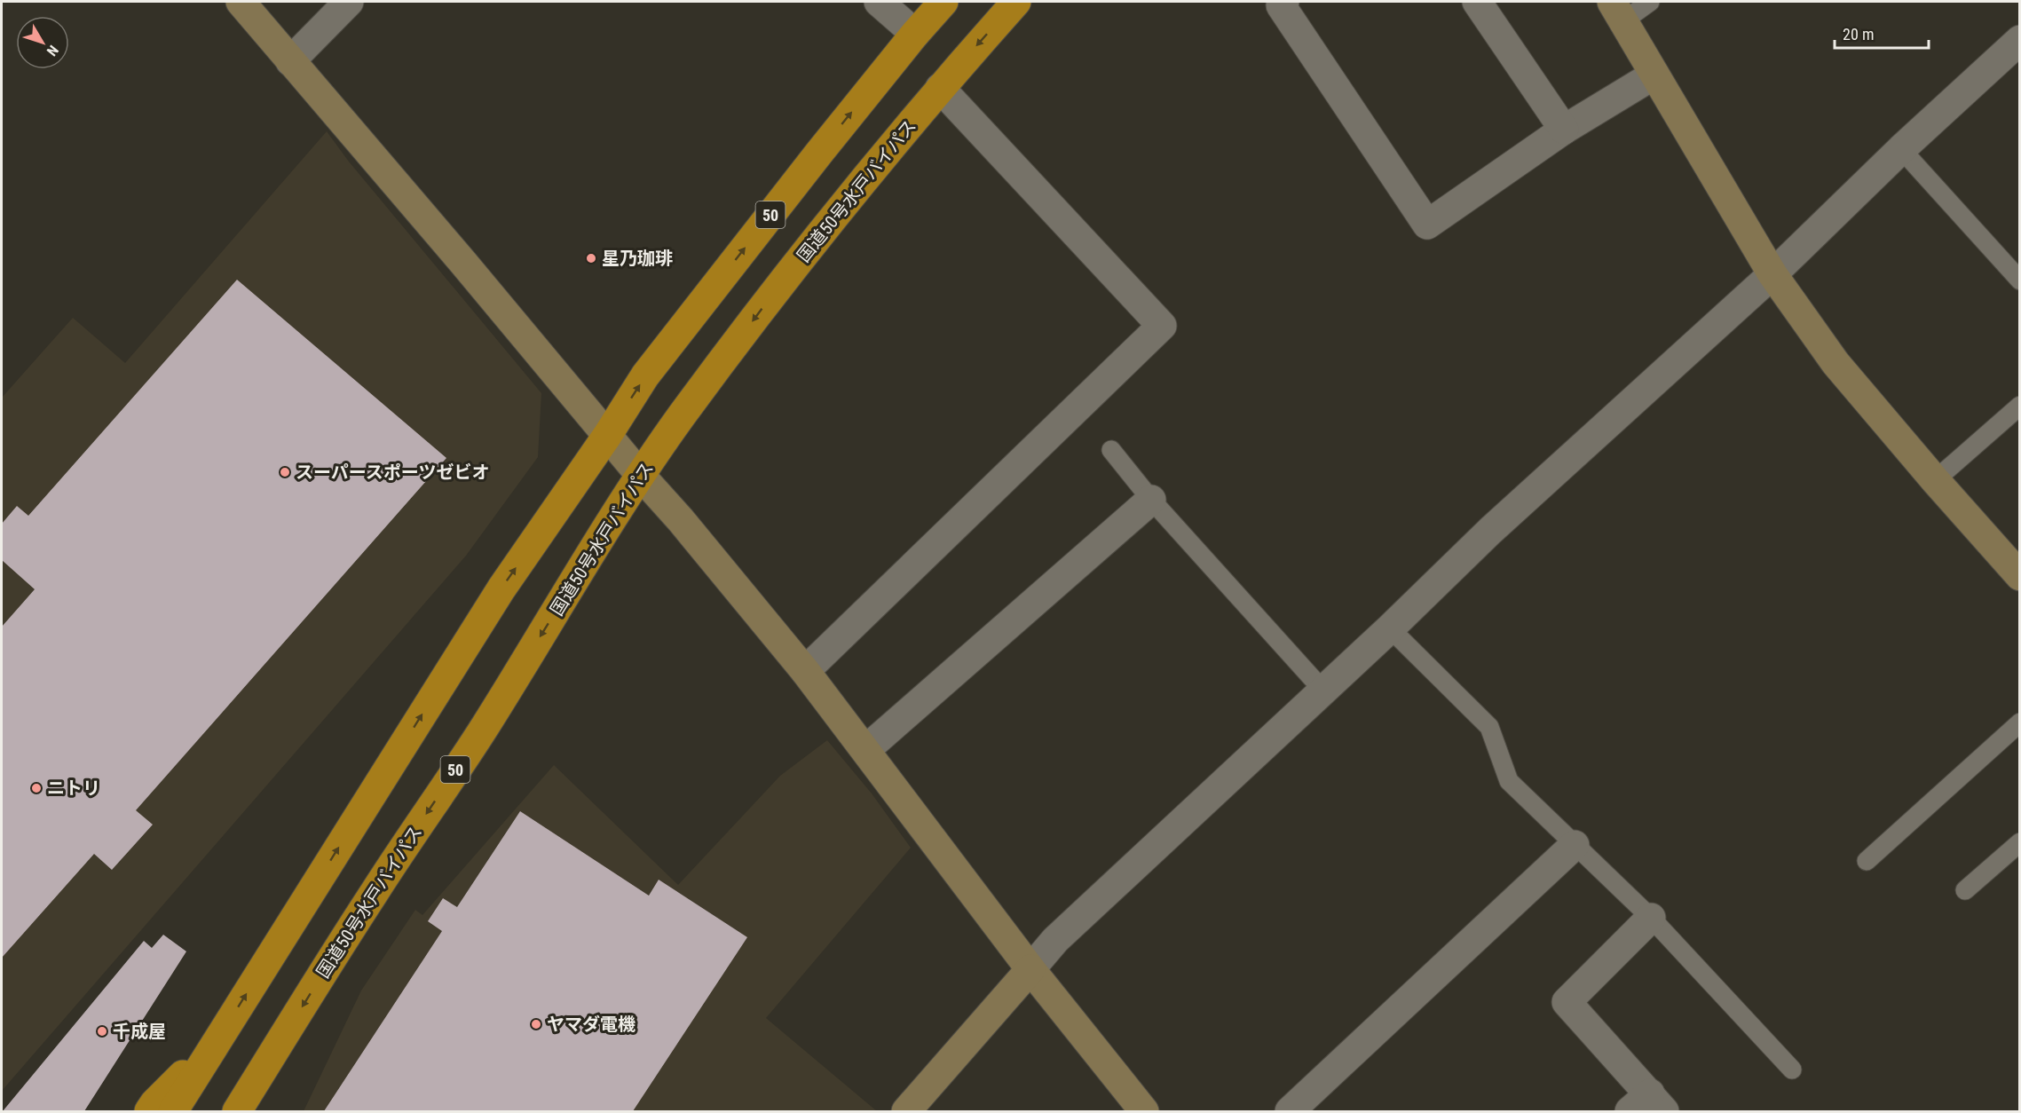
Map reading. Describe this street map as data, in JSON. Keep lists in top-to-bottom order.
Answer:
{
  "streets": {
    "highway": ["国道50号水戸バイパス", "50"]
  },
  "places": [
    "星乃珈琲",
    "スーパースポーツゼビオ",
    "ニトリ",
    "ヤマダ電機",
    "千成屋"
  ],
  "scale_bar": "20 m",
  "north": "bottom right"
}
